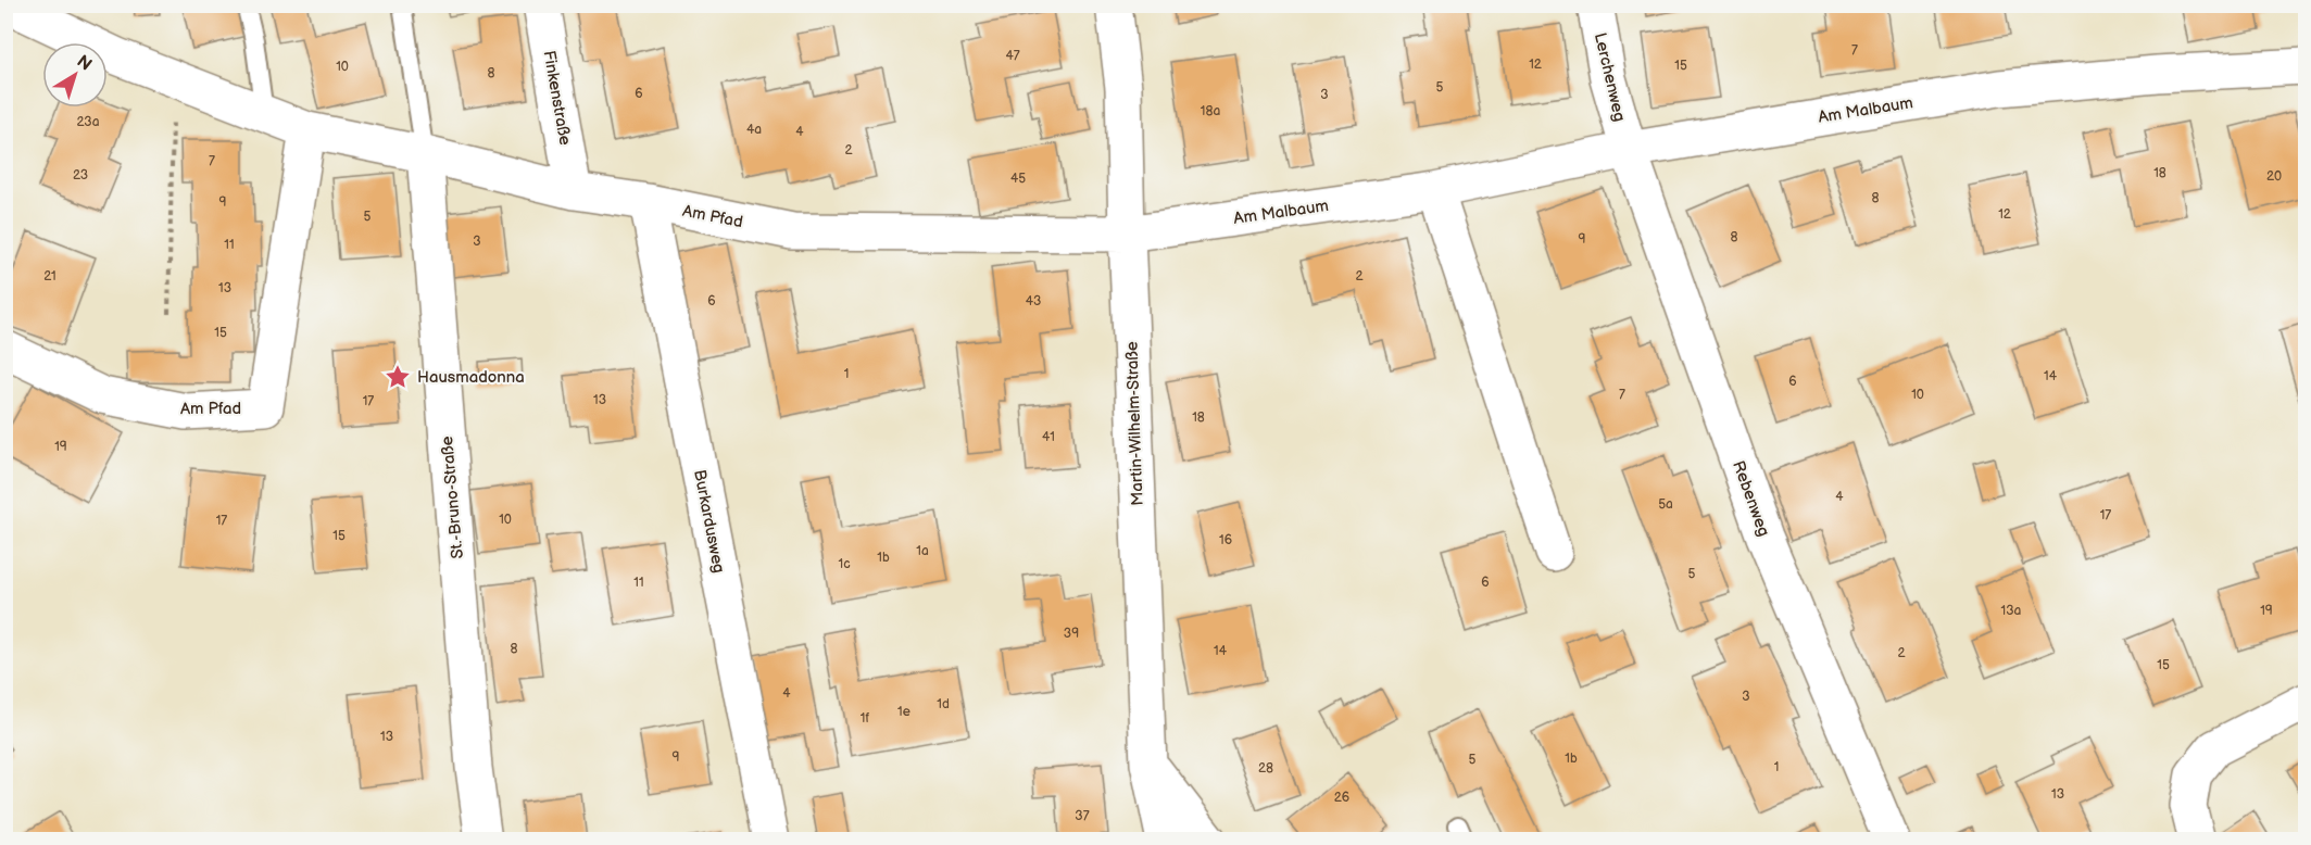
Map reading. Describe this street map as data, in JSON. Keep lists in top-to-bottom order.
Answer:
{
  "streets": {
    "street": [
      "Lerchenweg",
      "Finkenstraße",
      "Am Malbaum",
      "Am Pfad",
      "Martin-Wilhelm-Straße",
      "St.-Bruno-Straße",
      "Rebenweg",
      "Burkardusweg"
    ]
  },
  "crossings": [
    ["Lerchenweg", "Am Malbaum"],
    ["Lerchenweg", "Rebenweg"],
    ["Finkenstraße", "Am Pfad"],
    ["Am Malbaum", "Am Pfad"],
    ["Am Malbaum", "Martin-Wilhelm-Straße"],
    ["Am Malbaum", "Rebenweg"],
    ["Am Pfad", "Martin-Wilhelm-Straße"],
    ["Am Pfad", "St.-Bruno-Straße"],
    ["Am Pfad", "Burkardusweg"]
  ],
  "places": {
    "place": ["Hausmadonna"]
  },
  "house_numbers": [
    "7",
    "47",
    "12",
    "15",
    "10",
    "8",
    "5",
    "6",
    "3",
    "18a",
    "23a",
    "4a",
    "4",
    "2",
    "7",
    "18",
    "23",
    "20",
    "45",
    "8",
    "9",
    "12",
    "5",
    "8",
    "9",
    "3",
    "11",
    "21",
    "2",
    "13",
    "6",
    "43",
    "15",
    "1",
    "14",
    "6",
    "7",
    "10",
    "13",
    "17",
    "18",
    "41",
    "19",
    "4",
    "5a",
    "17",
    "10",
    "17",
    "15",
    "16",
    "1a",
    "1b",
    "1c",
    "5",
    "11",
    "6",
    "13a",
    "19",
    "39",
    "8",
    "14",
    "2",
    "15",
    "4",
    "3",
    "1d",
    "1e",
    "1f",
    "13",
    "9",
    "1b",
    "5",
    "1",
    "28",
    "13",
    "26",
    "37"
  ],
  "north": "top right"
}
